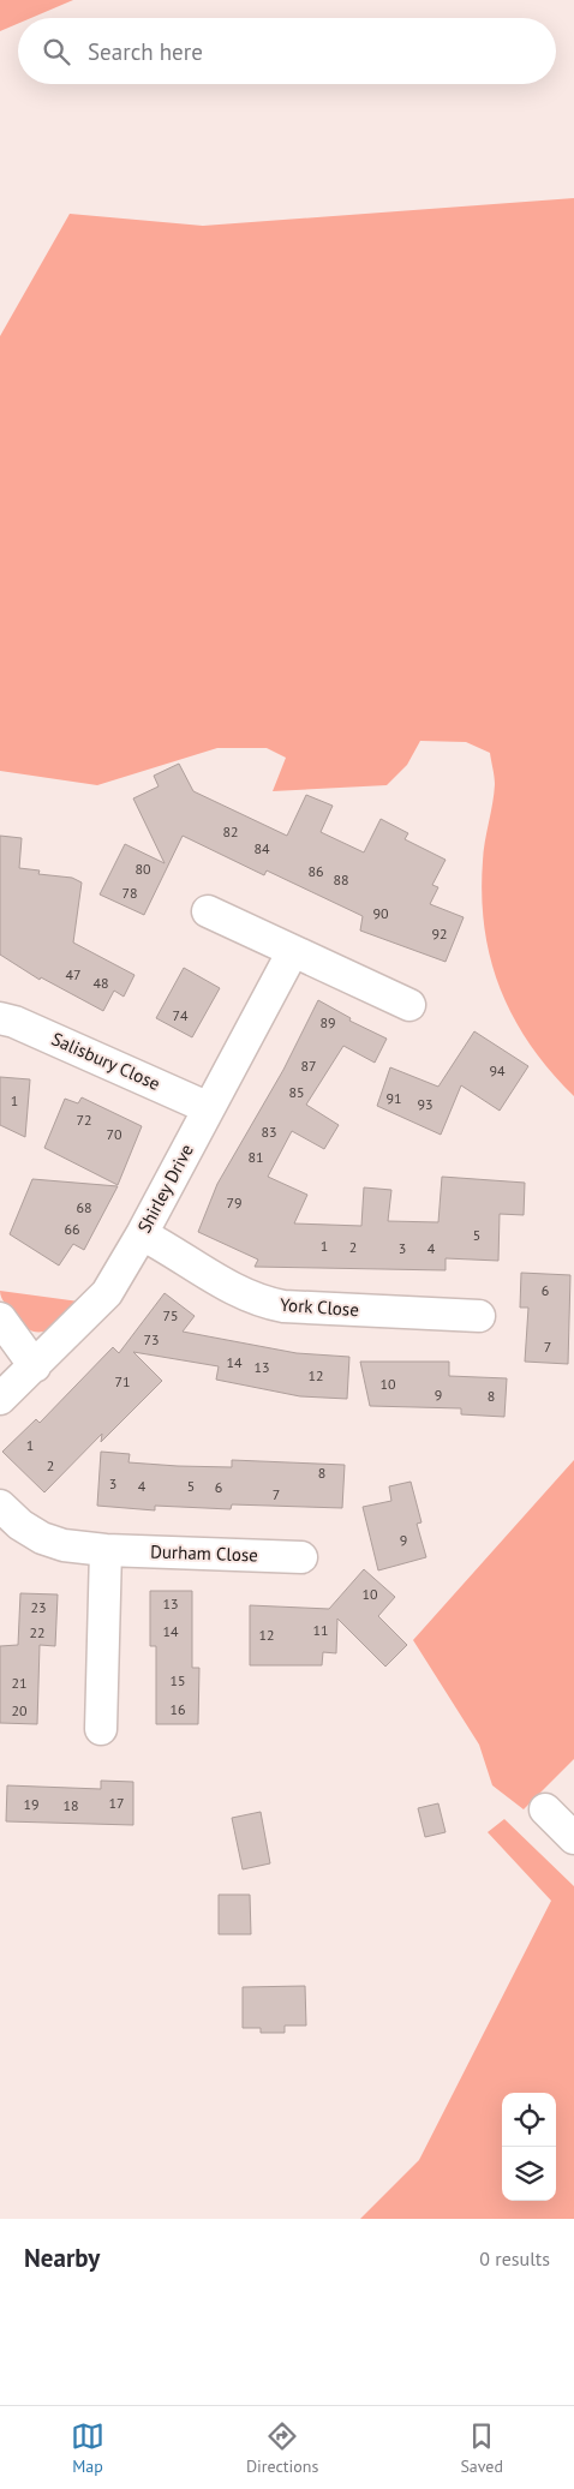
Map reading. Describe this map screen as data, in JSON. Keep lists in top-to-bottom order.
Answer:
{
  "streets": {
    "street": [
      "Salisbury Close",
      "Shirley Drive",
      "York Close",
      "Durham Close"
    ]
  },
  "crossings": [
    ["Salisbury Close", "Shirley Drive"],
    ["Shirley Drive", "York Close"]
  ],
  "house_numbers": [
    "82",
    "84",
    "80",
    "86",
    "88",
    "78",
    "90",
    "92",
    "47",
    "48",
    "74",
    "89",
    "87",
    "94",
    "85",
    "91",
    "1",
    "93",
    "72",
    "83",
    "70",
    "81",
    "79",
    "68",
    "66",
    "5",
    "1",
    "2",
    "3",
    "4",
    "6",
    "75",
    "73",
    "7",
    "14",
    "13",
    "12",
    "71",
    "10",
    "9",
    "8",
    "1",
    "2",
    "8",
    "3",
    "4",
    "5",
    "6",
    "7",
    "9",
    "10",
    "13",
    "23",
    "11",
    "14",
    "22",
    "12",
    "15",
    "21",
    "16",
    "20",
    "17",
    "19",
    "18"
  ],
  "page": {
    "search": "Search here",
    "heading": ["Nearby", "0 results"],
    "nav": ["Map", "Directions", "Saved"]
  }
}
